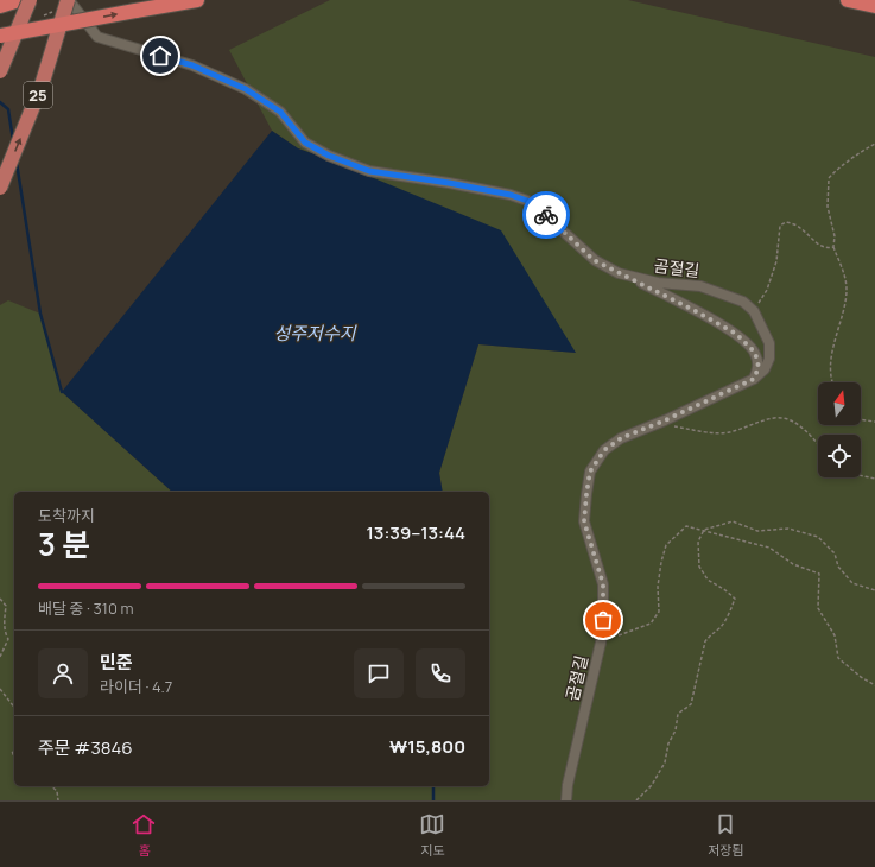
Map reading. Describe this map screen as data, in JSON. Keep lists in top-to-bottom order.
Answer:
{
  "streets": {
    "main road": ["25"],
    "street": ["곰절길"]
  },
  "crossings": [
    ["25", "곰절길"]
  ],
  "water": ["성주저수지"],
  "north": "top",
  "page": {
    "heading": ["3 분", "도착까지", "13:39–13:44"],
    "panel": [
      "민준",
      "라이더 · 4.7",
      "주문 #3846",
      "₩15,800"
    ],
    "bar": "배달 중 · 310 m",
    "tabs": ["홈", "지도", "저장됨"]
  }
}
